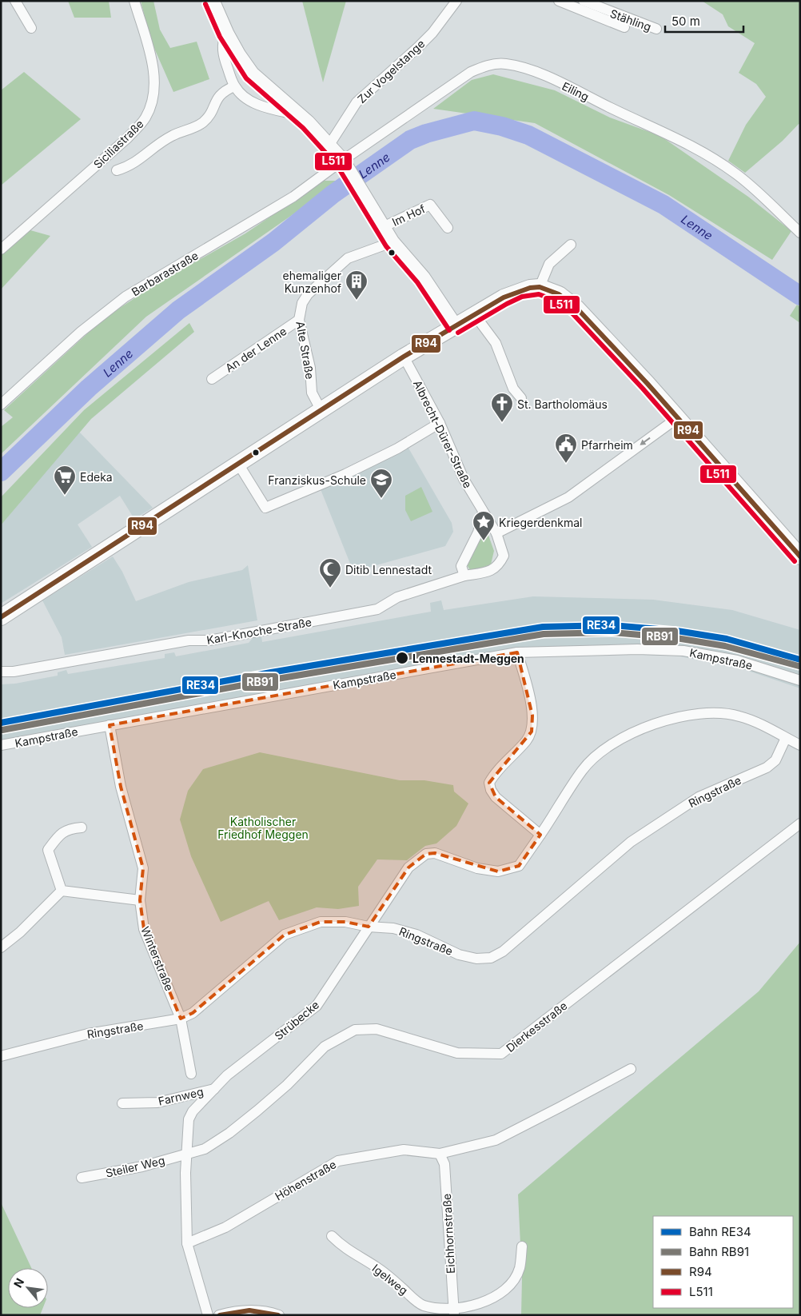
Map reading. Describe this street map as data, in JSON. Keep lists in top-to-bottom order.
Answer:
{
  "streets": {
    "street": [
      "Stähling",
      "Zur Vogelstange",
      "Eiling",
      "Siciliastraße",
      "Im Hof",
      "Barbarastraße",
      "An der Lenne",
      "Alte Straße",
      "Albrecht-Dürer-Straße",
      "Karl-Knoche-Straße",
      "Kampstraße",
      "Ringstraße",
      "Winterstraße",
      "Strübecke",
      "Dierkesstraße",
      "Farnweg",
      "Steiler Weg",
      "Höhenstraße",
      "Eichhornstraße",
      "Igelweg"
    ]
  },
  "crossings": [
    ["Eiling", "Barbarastraße"],
    ["An der Lenne", "Alte Straße"],
    ["Albrecht-Dürer-Straße", "Karl-Knoche-Straße"],
    ["Kampstraße", "Winterstraße"],
    ["Ringstraße", "Winterstraße"],
    ["Ringstraße", "Strübecke"],
    ["Strübecke", "Dierkesstraße"],
    ["Strübecke", "Farnweg"],
    ["Strübecke", "Steiler Weg"],
    ["Strübecke", "Höhenstraße"],
    ["Dierkesstraße", "Steiler Weg"],
    ["Höhenstraße", "Eichhornstraße"],
    ["Eichhornstraße", "Igelweg"]
  ],
  "water": ["Lenne"],
  "parks": ["Katholischer Friedhof Meggen"],
  "places": {
    "building": ["ehemaliger Kunzenhof"],
    "church": ["St. Bartholomäus"],
    "public building": ["Pfarrheim"],
    "supermarket": ["Edeka"],
    "school or university": ["Franziskus-Schule"],
    "place": ["Kriegerdenkmal"],
    "mosque": ["Ditib Lennestadt"],
    "other": ["Lennestadt-Meggen"]
  },
  "lines": [
    "transit line L511",
    "transit line R94",
    "rail line RE34",
    "rail line RB91"
  ],
  "legend": [
    "Bahn RE34",
    "Bahn RB91",
    "R94",
    "L511"
  ],
  "scale_bar": "50 m",
  "north": "top left"
}
